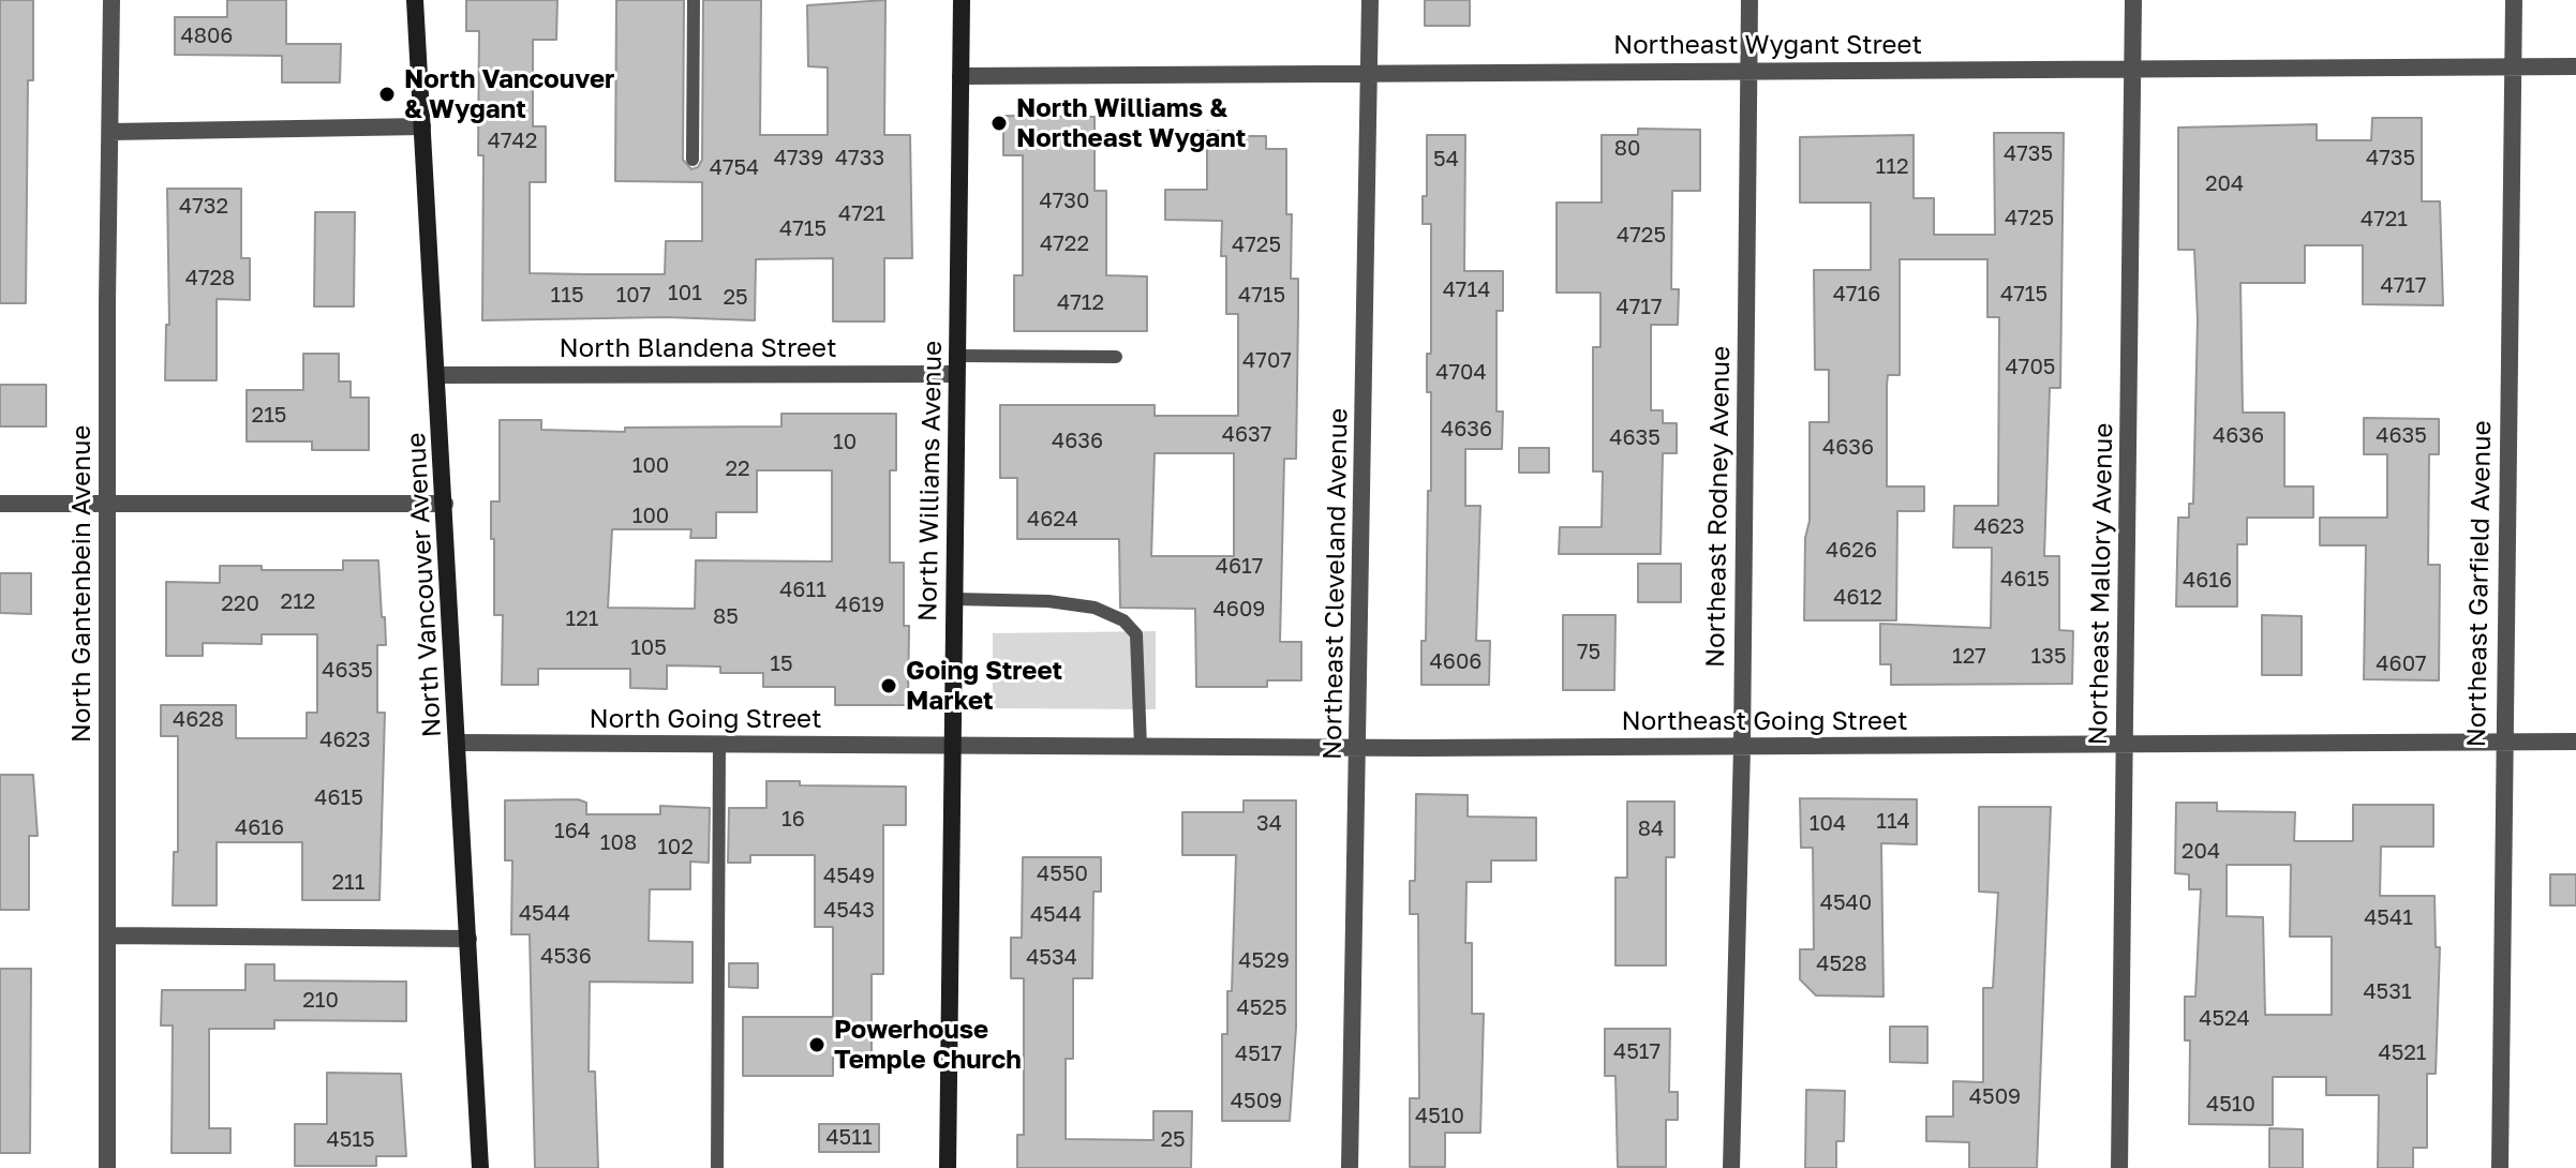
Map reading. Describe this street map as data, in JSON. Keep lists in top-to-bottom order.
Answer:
{
  "streets": {
    "main road": ["North Williams Avenue", "North Vancouver Avenue"],
    "street": [
      "Northeast Wygant Street",
      "North Blandena Street",
      "Northeast Rodney Avenue",
      "North Gantenbein Avenue",
      "Northeast Cleveland Avenue",
      "Northeast Mallory Avenue",
      "Northeast Garfield Avenue",
      "North Going Street",
      "Northeast Going Street"
    ]
  },
  "crossings": [
    ["Northeast Wygant Street", "North Williams Avenue"],
    ["Northeast Wygant Street", "Northeast Rodney Avenue"],
    ["Northeast Wygant Street", "Northeast Cleveland Avenue"],
    ["Northeast Wygant Street", "Northeast Mallory Avenue"],
    ["Northeast Wygant Street", "Northeast Garfield Avenue"],
    ["North Blandena Street", "North Williams Avenue"],
    ["North Blandena Street", "North Vancouver Avenue"],
    ["North Williams Avenue", "North Going Street"],
    ["North Williams Avenue", "Northeast Going Street"],
    ["Northeast Rodney Avenue", "Northeast Going Street"],
    ["Northeast Cleveland Avenue", "Northeast Going Street"],
    ["Northeast Mallory Avenue", "Northeast Going Street"],
    ["Northeast Garfield Avenue", "Northeast Going Street"],
    ["North Vancouver Avenue", "North Going Street"],
    ["North Going Street", "Northeast Going Street"]
  ],
  "places": [
    "North Vancouver & Wygant",
    "North Williams & Northeast Wygant",
    "Going Street Market",
    "Powerhouse Temple Church"
  ],
  "house_numbers": [
    "4806",
    "4742",
    "80",
    "4735",
    "4739",
    "4733",
    "4735",
    "54",
    "112",
    "4754",
    "204",
    "4730",
    "4732",
    "4721",
    "4725",
    "4721",
    "4715",
    "4725",
    "4722",
    "4725",
    "4728",
    "4717",
    "4714",
    "101",
    "4716",
    "4715",
    "115",
    "107",
    "4715",
    "25",
    "4712",
    "4717",
    "4707",
    "4705",
    "4704",
    "215",
    "4636",
    "4637",
    "4636",
    "4635",
    "4635",
    "4636",
    "10",
    "4636",
    "100",
    "22",
    "100",
    "4624",
    "4623",
    "4626",
    "4617",
    "4615",
    "4616",
    "4611",
    "4612",
    "212",
    "220",
    "4619",
    "4609",
    "85",
    "121",
    "105",
    "75",
    "127",
    "135",
    "4606",
    "15",
    "4607",
    "4635",
    "4628",
    "4623",
    "4615",
    "16",
    "114",
    "34",
    "104",
    "4616",
    "84",
    "164",
    "108",
    "102",
    "204",
    "4550",
    "4549",
    "211",
    "4540",
    "4543",
    "4544",
    "4544",
    "4541",
    "4536",
    "4534",
    "4529",
    "4528",
    "4531",
    "210",
    "4525",
    "4524",
    "4517",
    "4521",
    "4517",
    "4509",
    "4509",
    "4510",
    "4510",
    "4511",
    "4515",
    "25"
  ]
}
